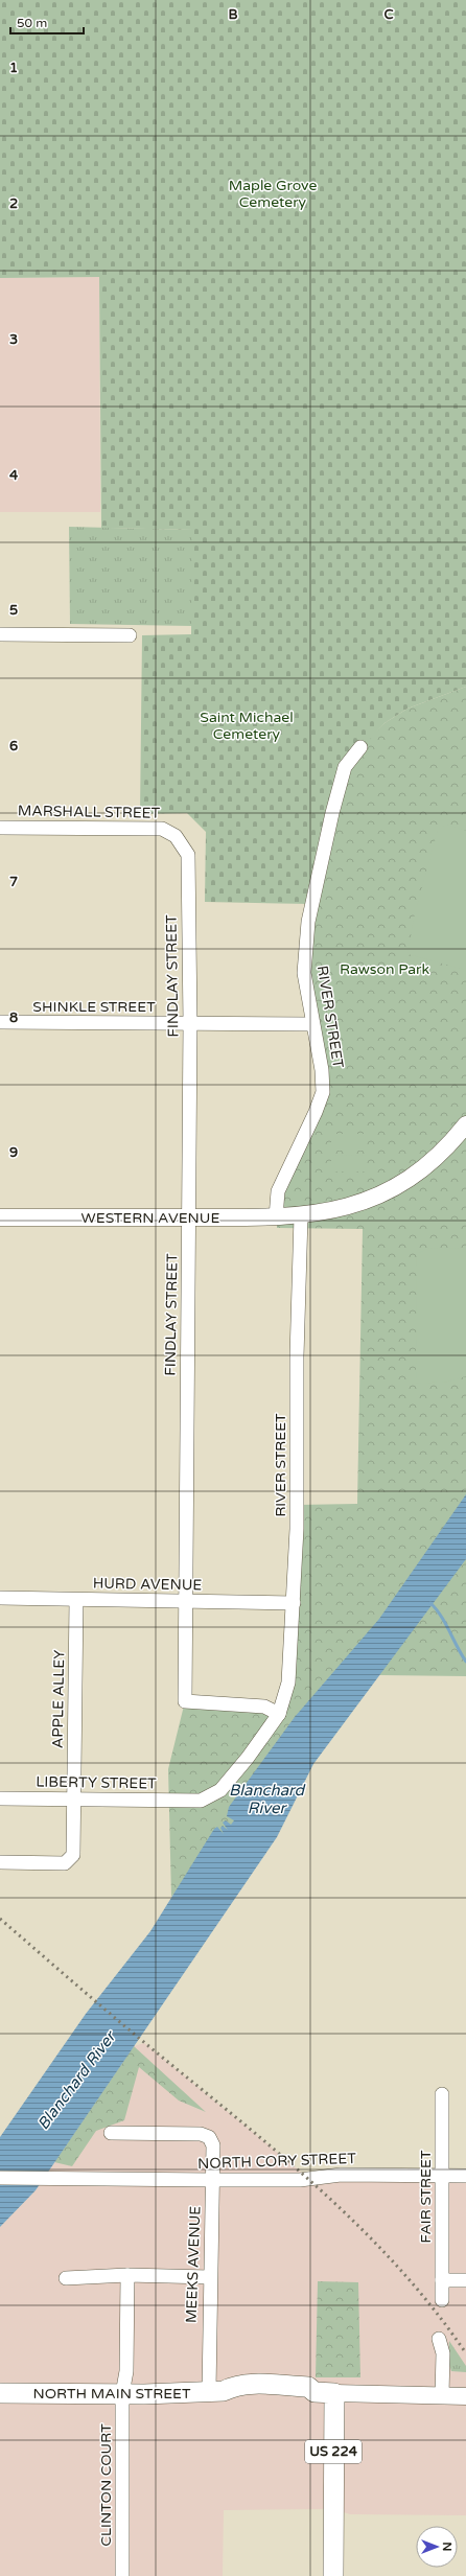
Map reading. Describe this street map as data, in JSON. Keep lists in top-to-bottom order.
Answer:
{
  "streets": {
    "highway": ["NORTH MAIN STREET", "US 224"],
    "main road": ["WESTERN AVENUE"],
    "street": [
      "MARSHALL STREET",
      "FINDLAY STREET",
      "SHINKLE STREET",
      "RIVER STREET",
      "HURD AVENUE",
      "APPLE ALLEY",
      "LIBERTY STREET",
      "NORTH CORY STREET",
      "FAIR STREET",
      "MEEKS AVENUE",
      "CLINTON COURT"
    ]
  },
  "crossings": [
    ["MARSHALL STREET", "FINDLAY STREET"],
    ["FINDLAY STREET", "SHINKLE STREET"],
    ["FINDLAY STREET", "RIVER STREET"],
    ["FINDLAY STREET", "WESTERN AVENUE"],
    ["FINDLAY STREET", "HURD AVENUE"],
    ["FINDLAY STREET", "LIBERTY STREET"],
    ["SHINKLE STREET", "RIVER STREET"],
    ["RIVER STREET", "WESTERN AVENUE"],
    ["RIVER STREET", "HURD AVENUE"],
    ["RIVER STREET", "LIBERTY STREET"],
    ["HURD AVENUE", "APPLE ALLEY"],
    ["APPLE ALLEY", "LIBERTY STREET"],
    ["NORTH CORY STREET", "FAIR STREET"],
    ["NORTH CORY STREET", "MEEKS AVENUE"],
    ["MEEKS AVENUE", "NORTH MAIN STREET"],
    ["NORTH MAIN STREET", "US 224"],
    ["NORTH MAIN STREET", "CLINTON COURT"]
  ],
  "water": ["Blanchard River"],
  "parks": ["Maple Grove Cemetery", "Saint Michael Cemetery", "Rawson Park"],
  "scale_bar": "50 m",
  "north": "right",
  "grid": {
    "columns": ["B", "C"],
    "rows": [
      "1",
      "2",
      "3",
      "4",
      "5",
      "6",
      "7",
      "8",
      "9"
    ]
  }
}
